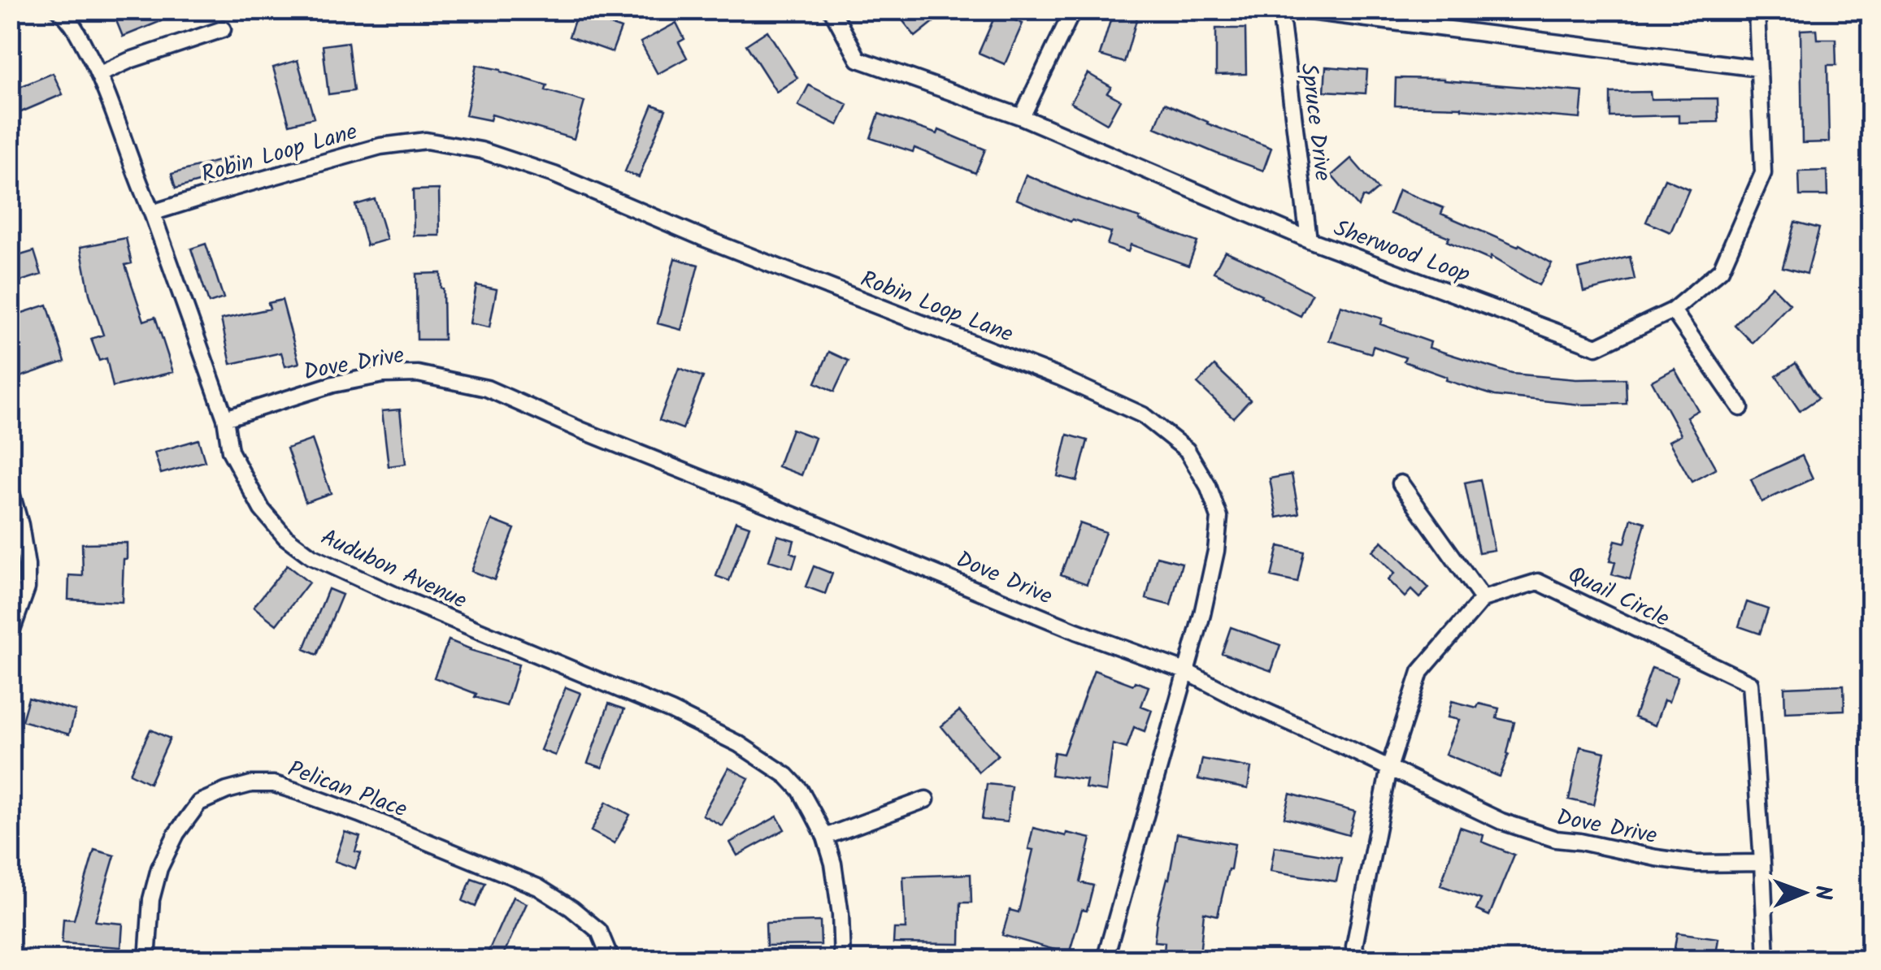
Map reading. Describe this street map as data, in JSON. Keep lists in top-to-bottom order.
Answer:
{
  "streets": {
    "street": [
      "Spruce Drive",
      "Robin Loop Lane",
      "Sherwood Loop",
      "Dove Drive",
      "Audubon Avenue",
      "Quail Circle",
      "Pelican Place"
    ]
  },
  "crossings": [
    ["Spruce Drive", "Sherwood Loop"],
    ["Robin Loop Lane", "Dove Drive"],
    ["Robin Loop Lane", "Audubon Avenue"],
    ["Dove Drive", "Audubon Avenue"],
    ["Dove Drive", "Quail Circle"]
  ],
  "north": "right"
}
